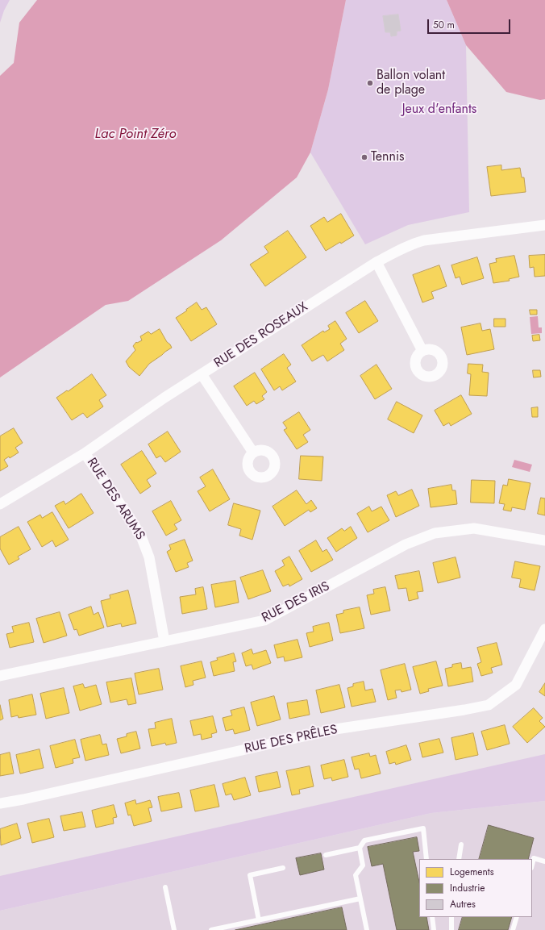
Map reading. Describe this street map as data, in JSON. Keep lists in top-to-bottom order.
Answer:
{
  "streets": {
    "street": [
      "RUE DES ROSEAUX",
      "RUE DES ARUMS",
      "RUE DES IRIS",
      "RUE DES PRÊLES"
    ]
  },
  "crossings": [
    ["RUE DES ROSEAUX", "RUE DES ARUMS"],
    ["RUE DES ARUMS", "RUE DES IRIS"]
  ],
  "water": ["Lac Point Zéro"],
  "parks": ["Jeux d'enfants"],
  "places": ["Ballon volant de plage", "Tennis"],
  "legend": ["Logements", "Industrie", "Autres"],
  "scale_bar": "50 m"
}
